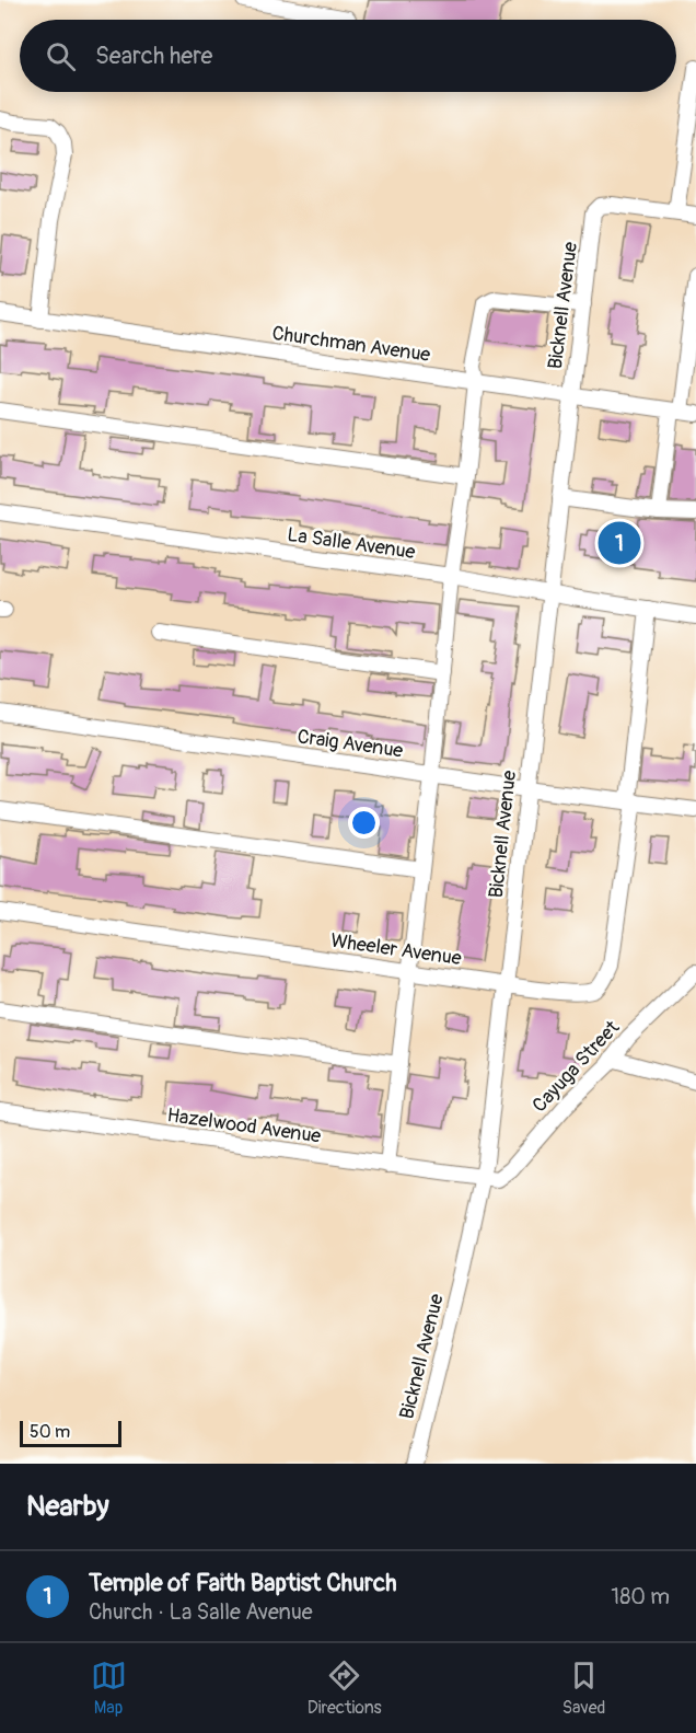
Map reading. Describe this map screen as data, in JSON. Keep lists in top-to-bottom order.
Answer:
{
  "streets": {
    "street": [
      "Bicknell Avenue",
      "Churchman Avenue",
      "La Salle Avenue",
      "Craig Avenue",
      "Wheeler Avenue",
      "Cayuga Street",
      "Hazelwood Avenue"
    ]
  },
  "crossings": [
    ["Bicknell Avenue", "Churchman Avenue"],
    ["Bicknell Avenue", "La Salle Avenue"],
    ["Bicknell Avenue", "Craig Avenue"],
    ["Bicknell Avenue", "Wheeler Avenue"],
    ["Bicknell Avenue", "Cayuga Street"],
    ["Bicknell Avenue", "Hazelwood Avenue"],
    ["La Salle Avenue", "Wheeler Avenue"],
    ["Craig Avenue", "Wheeler Avenue"],
    ["Cayuga Street", "Hazelwood Avenue"]
  ],
  "scale_bar": "50 m",
  "page": {
    "search": "Search here",
    "pins": "1",
    "scale": "50 m",
    "heading": "Nearby",
    "list": [
      {
        "mark": "1",
        "name": "Temple of Faith Baptist Church",
        "note": "Church · La Salle Avenue",
        "value": "180 m"
      }
    ],
    "nav": ["Map", "Directions", "Saved"]
  }
}
